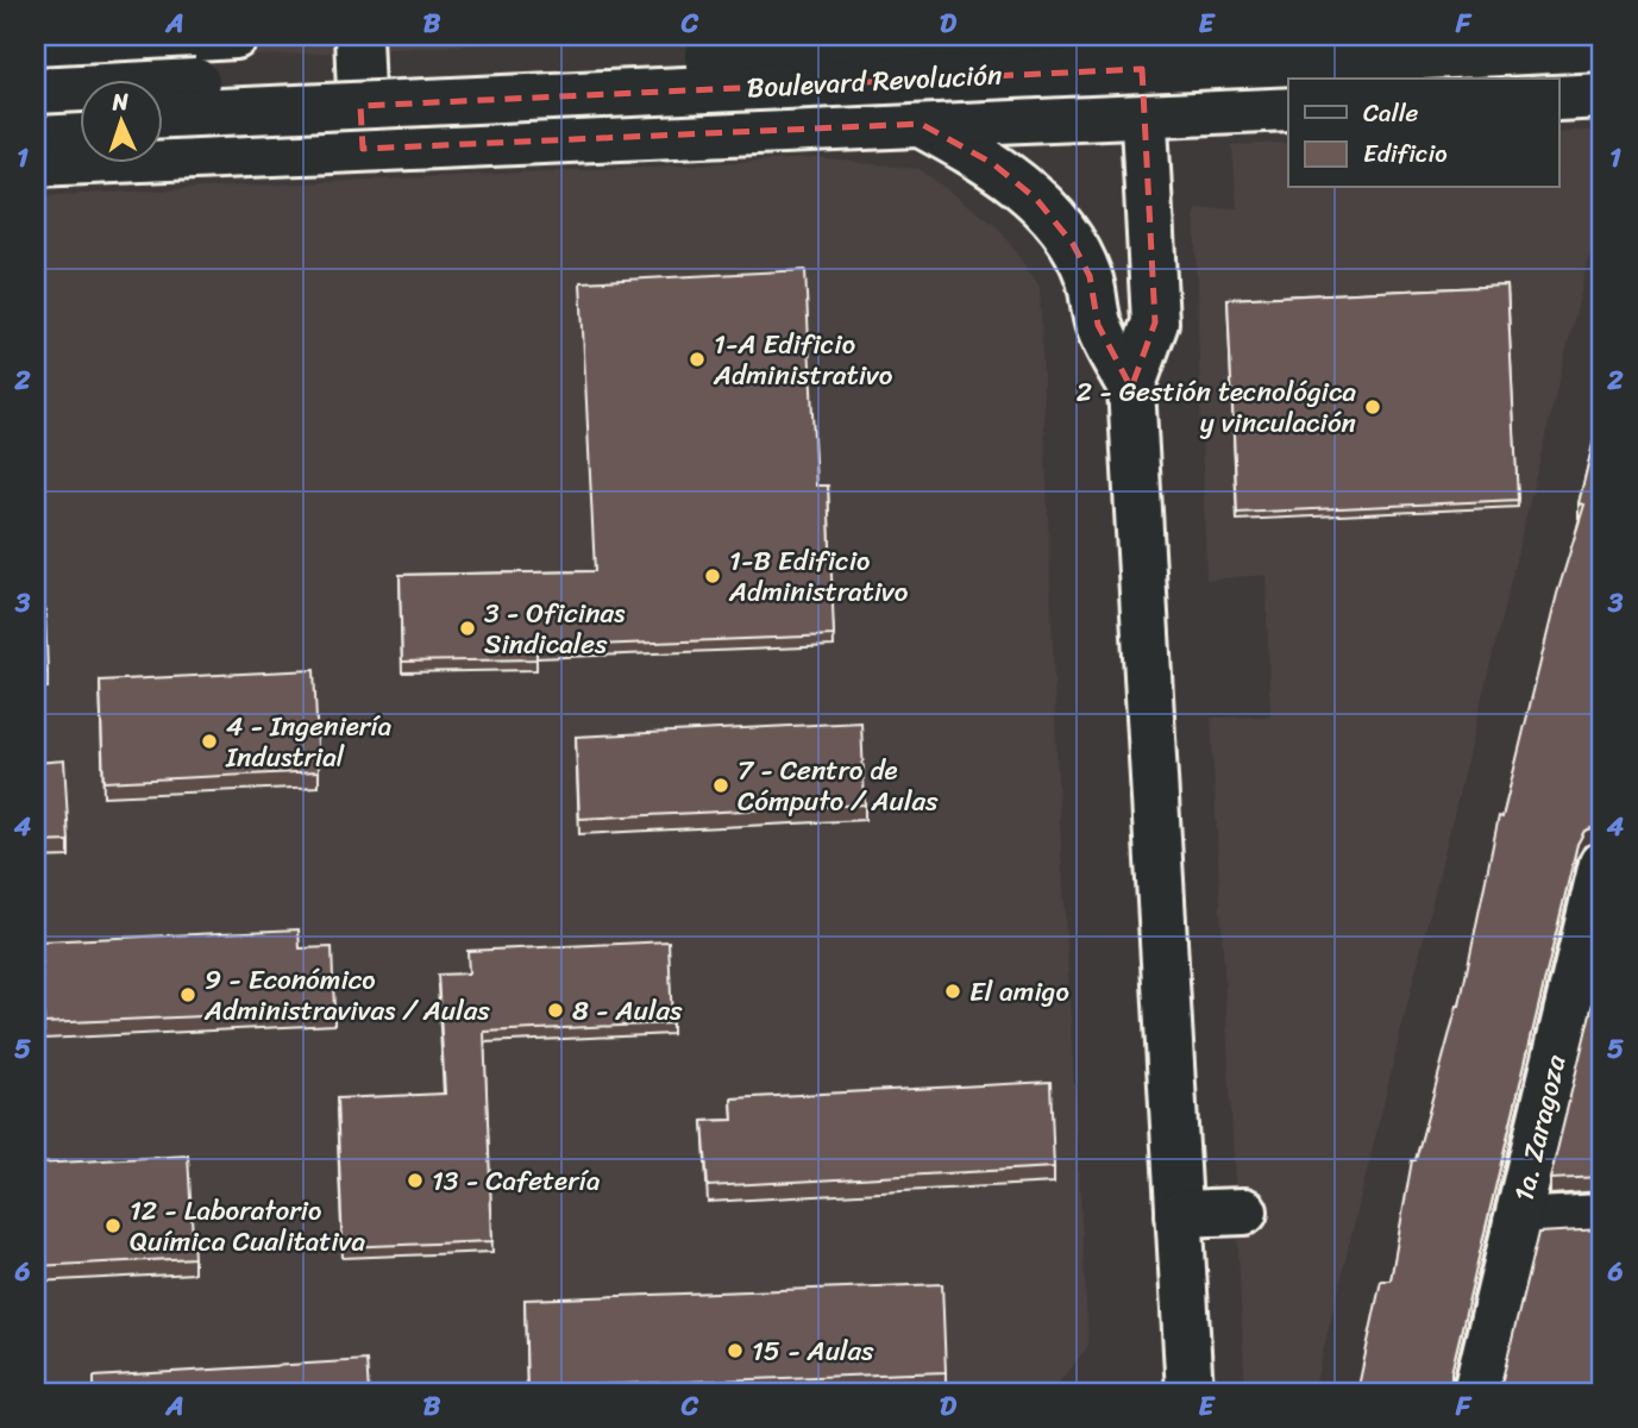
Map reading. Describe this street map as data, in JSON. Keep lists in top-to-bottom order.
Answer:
{
  "streets": {
    "main road": ["Boulevard Revolución", "1a. Zaragoza"]
  },
  "places": [
    "1-A Edificio Administrativo",
    "2 - Gestión tecnológica y vinculación",
    "1-B Edificio Administrativo",
    "3 - Oficinas Sindicales",
    "4 - Ingeniería Industrial",
    "7 - Centro de Cómputo / Aulas",
    "El amigo",
    "9 - Económico Administravivas / Aulas",
    "8 - Aulas",
    "13 - Cafetería",
    "12 - Laboratorio Química Cualitativa",
    "15 - Aulas"
  ],
  "legend": ["Calle", "Edificio"],
  "north": "top",
  "grid": {
    "columns": [
      "A",
      "B",
      "C",
      "D",
      "E",
      "F"
    ],
    "rows": [
      "1",
      "2",
      "3",
      "4",
      "5",
      "6"
    ]
  }
}
